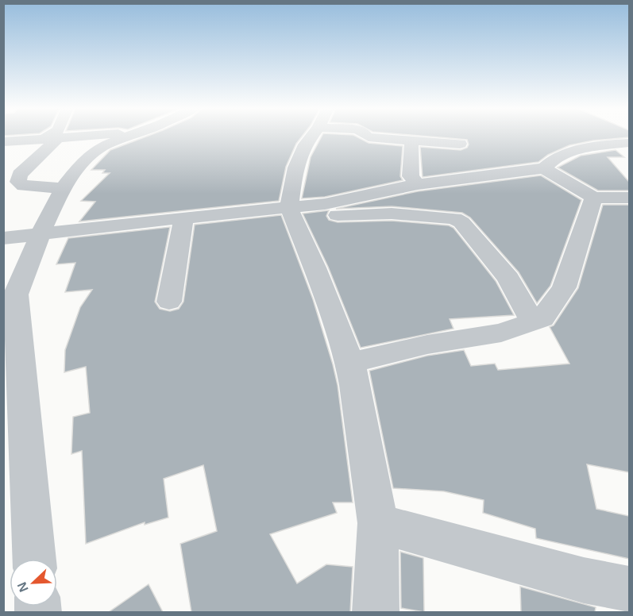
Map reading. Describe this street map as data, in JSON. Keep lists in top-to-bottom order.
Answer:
{
  "north": "bottom left"
}
